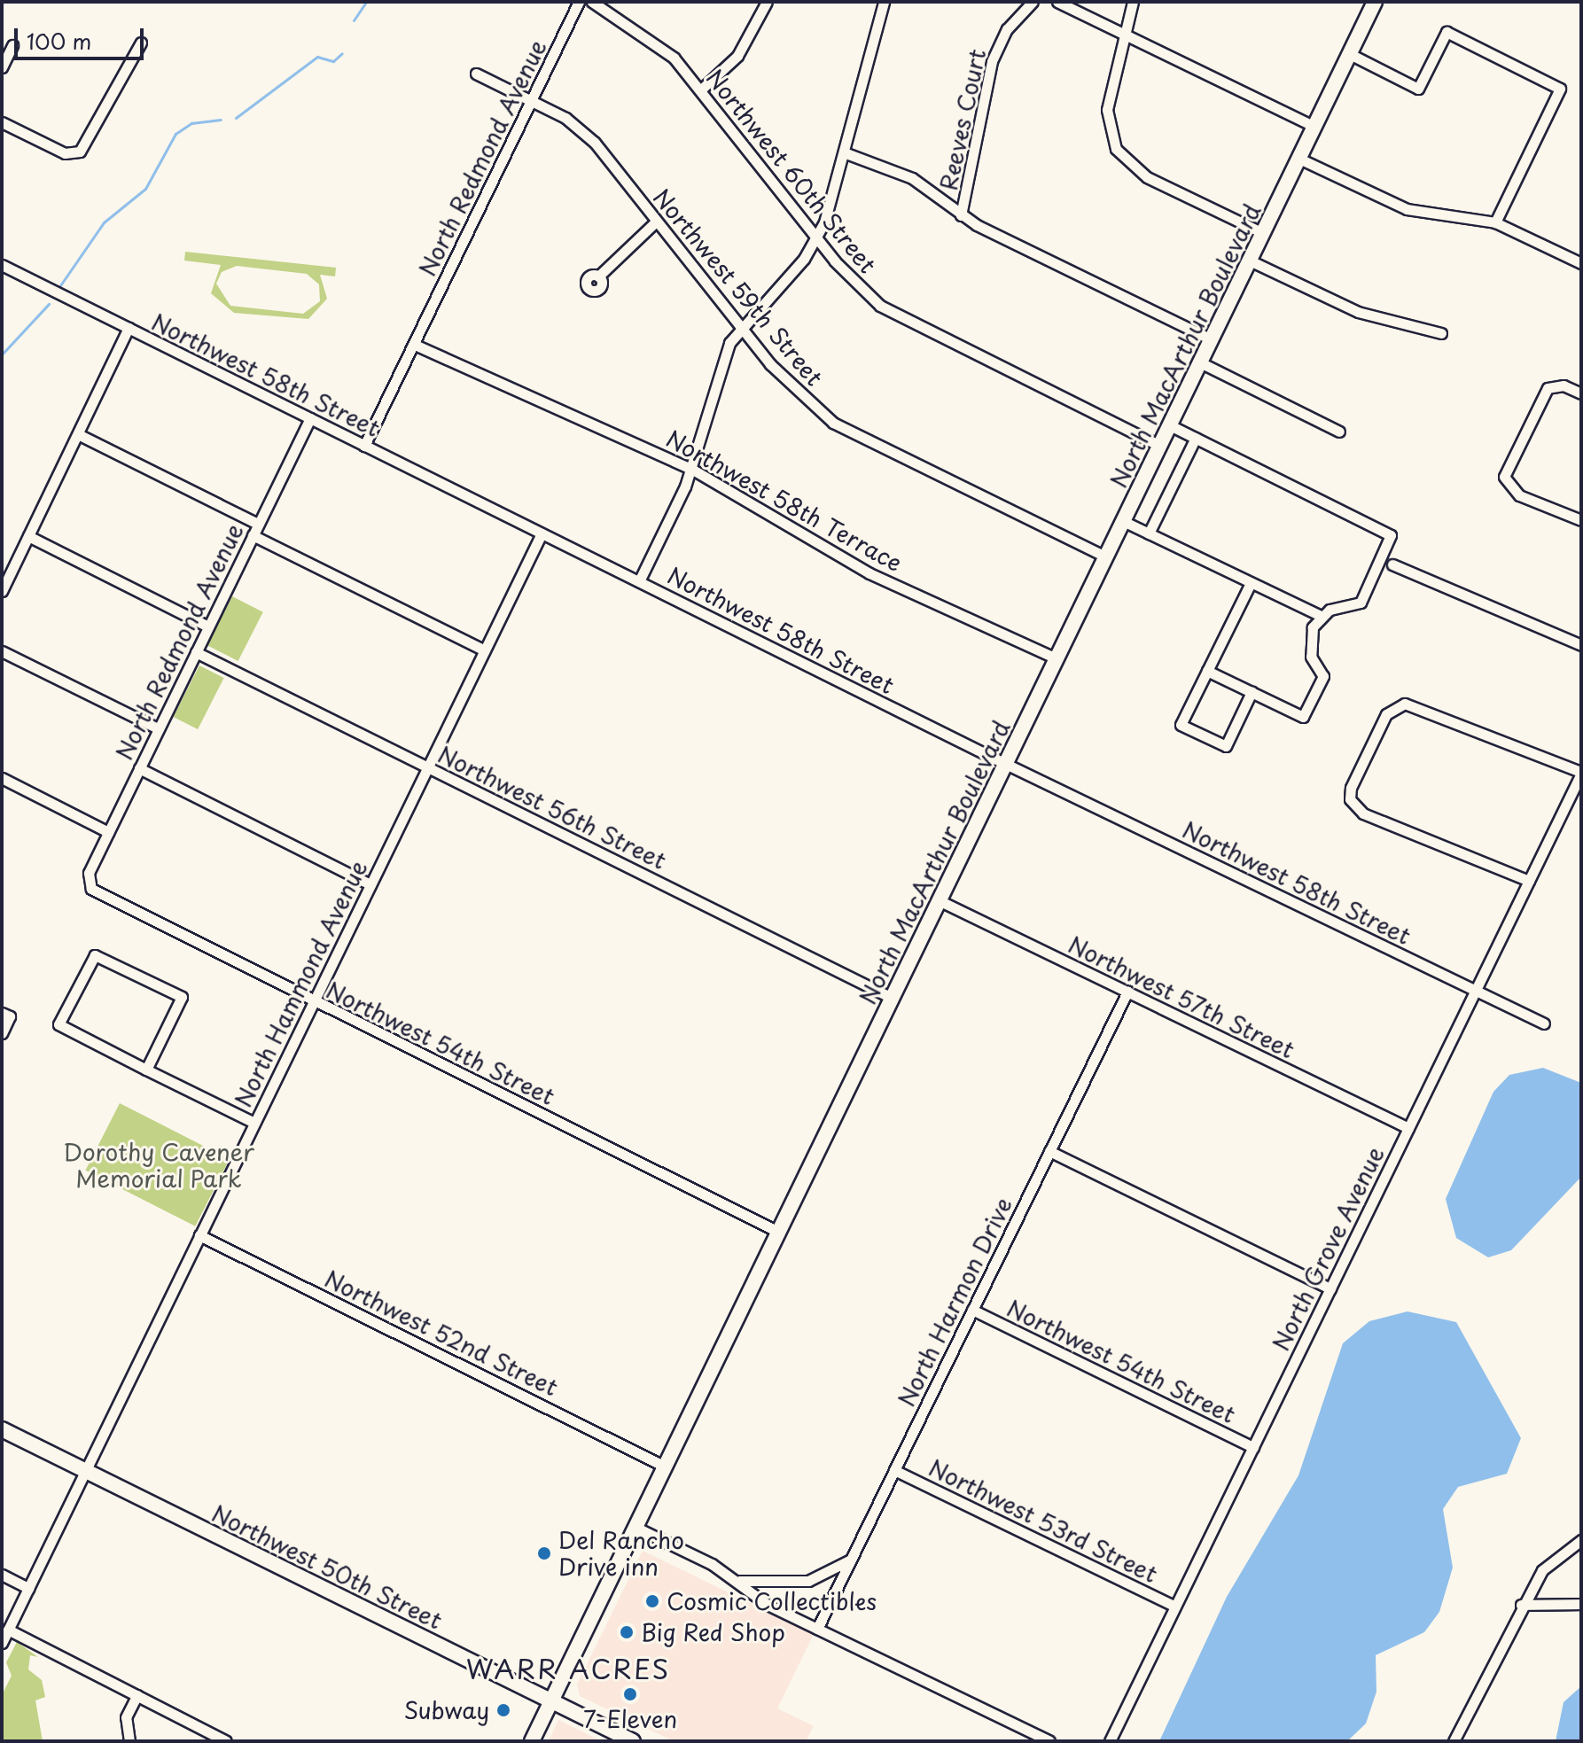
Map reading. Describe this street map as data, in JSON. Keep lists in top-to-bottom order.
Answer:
{
  "streets": {
    "main road": ["North MacArthur Boulevard", "Northwest 50th Street"],
    "street": [
      "Reeves Court",
      "North Redmond Avenue",
      "Northwest 60th Street",
      "Northwest 59th Street",
      "Northwest 58th Street",
      "Northwest 58th Terrace",
      "Northwest 56th Street",
      "North Hammond Avenue",
      "Northwest 57th Street",
      "Northwest 54th Street",
      "North Grove Avenue",
      "North Harmon Drive",
      "Northwest 52nd Street",
      "Northwest 53rd Street"
    ]
  },
  "crossings": [
    ["North Redmond Avenue", "Northwest 59th Street"],
    ["North Redmond Avenue", "Northwest 58th Street"],
    ["North Redmond Avenue", "Northwest 58th Terrace"],
    ["North Redmond Avenue", "Northwest 56th Street"],
    ["North Redmond Avenue", "Northwest 54th Street"],
    ["Northwest 60th Street", "North MacArthur Boulevard"],
    ["Northwest 59th Street", "North MacArthur Boulevard"],
    ["North MacArthur Boulevard", "Northwest 58th Street"],
    ["North MacArthur Boulevard", "Northwest 58th Terrace"],
    ["North MacArthur Boulevard", "Northwest 56th Street"],
    ["North MacArthur Boulevard", "Northwest 57th Street"],
    ["North MacArthur Boulevard", "Northwest 54th Street"],
    ["North MacArthur Boulevard", "Northwest 52nd Street"],
    ["North MacArthur Boulevard", "Northwest 50th Street"],
    ["Northwest 58th Street", "North Hammond Avenue"],
    ["Northwest 58th Street", "North Grove Avenue"],
    ["Northwest 56th Street", "North Hammond Avenue"],
    ["North Hammond Avenue", "Northwest 54th Street"],
    ["North Hammond Avenue", "Northwest 52nd Street"],
    ["North Hammond Avenue", "Northwest 50th Street"],
    ["Northwest 57th Street", "North Grove Avenue"],
    ["Northwest 57th Street", "North Harmon Drive"],
    ["Northwest 54th Street", "North Grove Avenue"],
    ["Northwest 54th Street", "North Harmon Drive"],
    ["North Grove Avenue", "Northwest 53rd Street"],
    ["North Harmon Drive", "Northwest 53rd Street"]
  ],
  "districts": ["WARR ACRES"],
  "parks": ["Dorothy Cavener Memorial Park"],
  "places": [
    "Del Rancho Drive inn",
    "Cosmic Collectibles",
    "Big Red Shop",
    "7-Eleven",
    "Subway"
  ],
  "scale_bar": "100 m"
}
